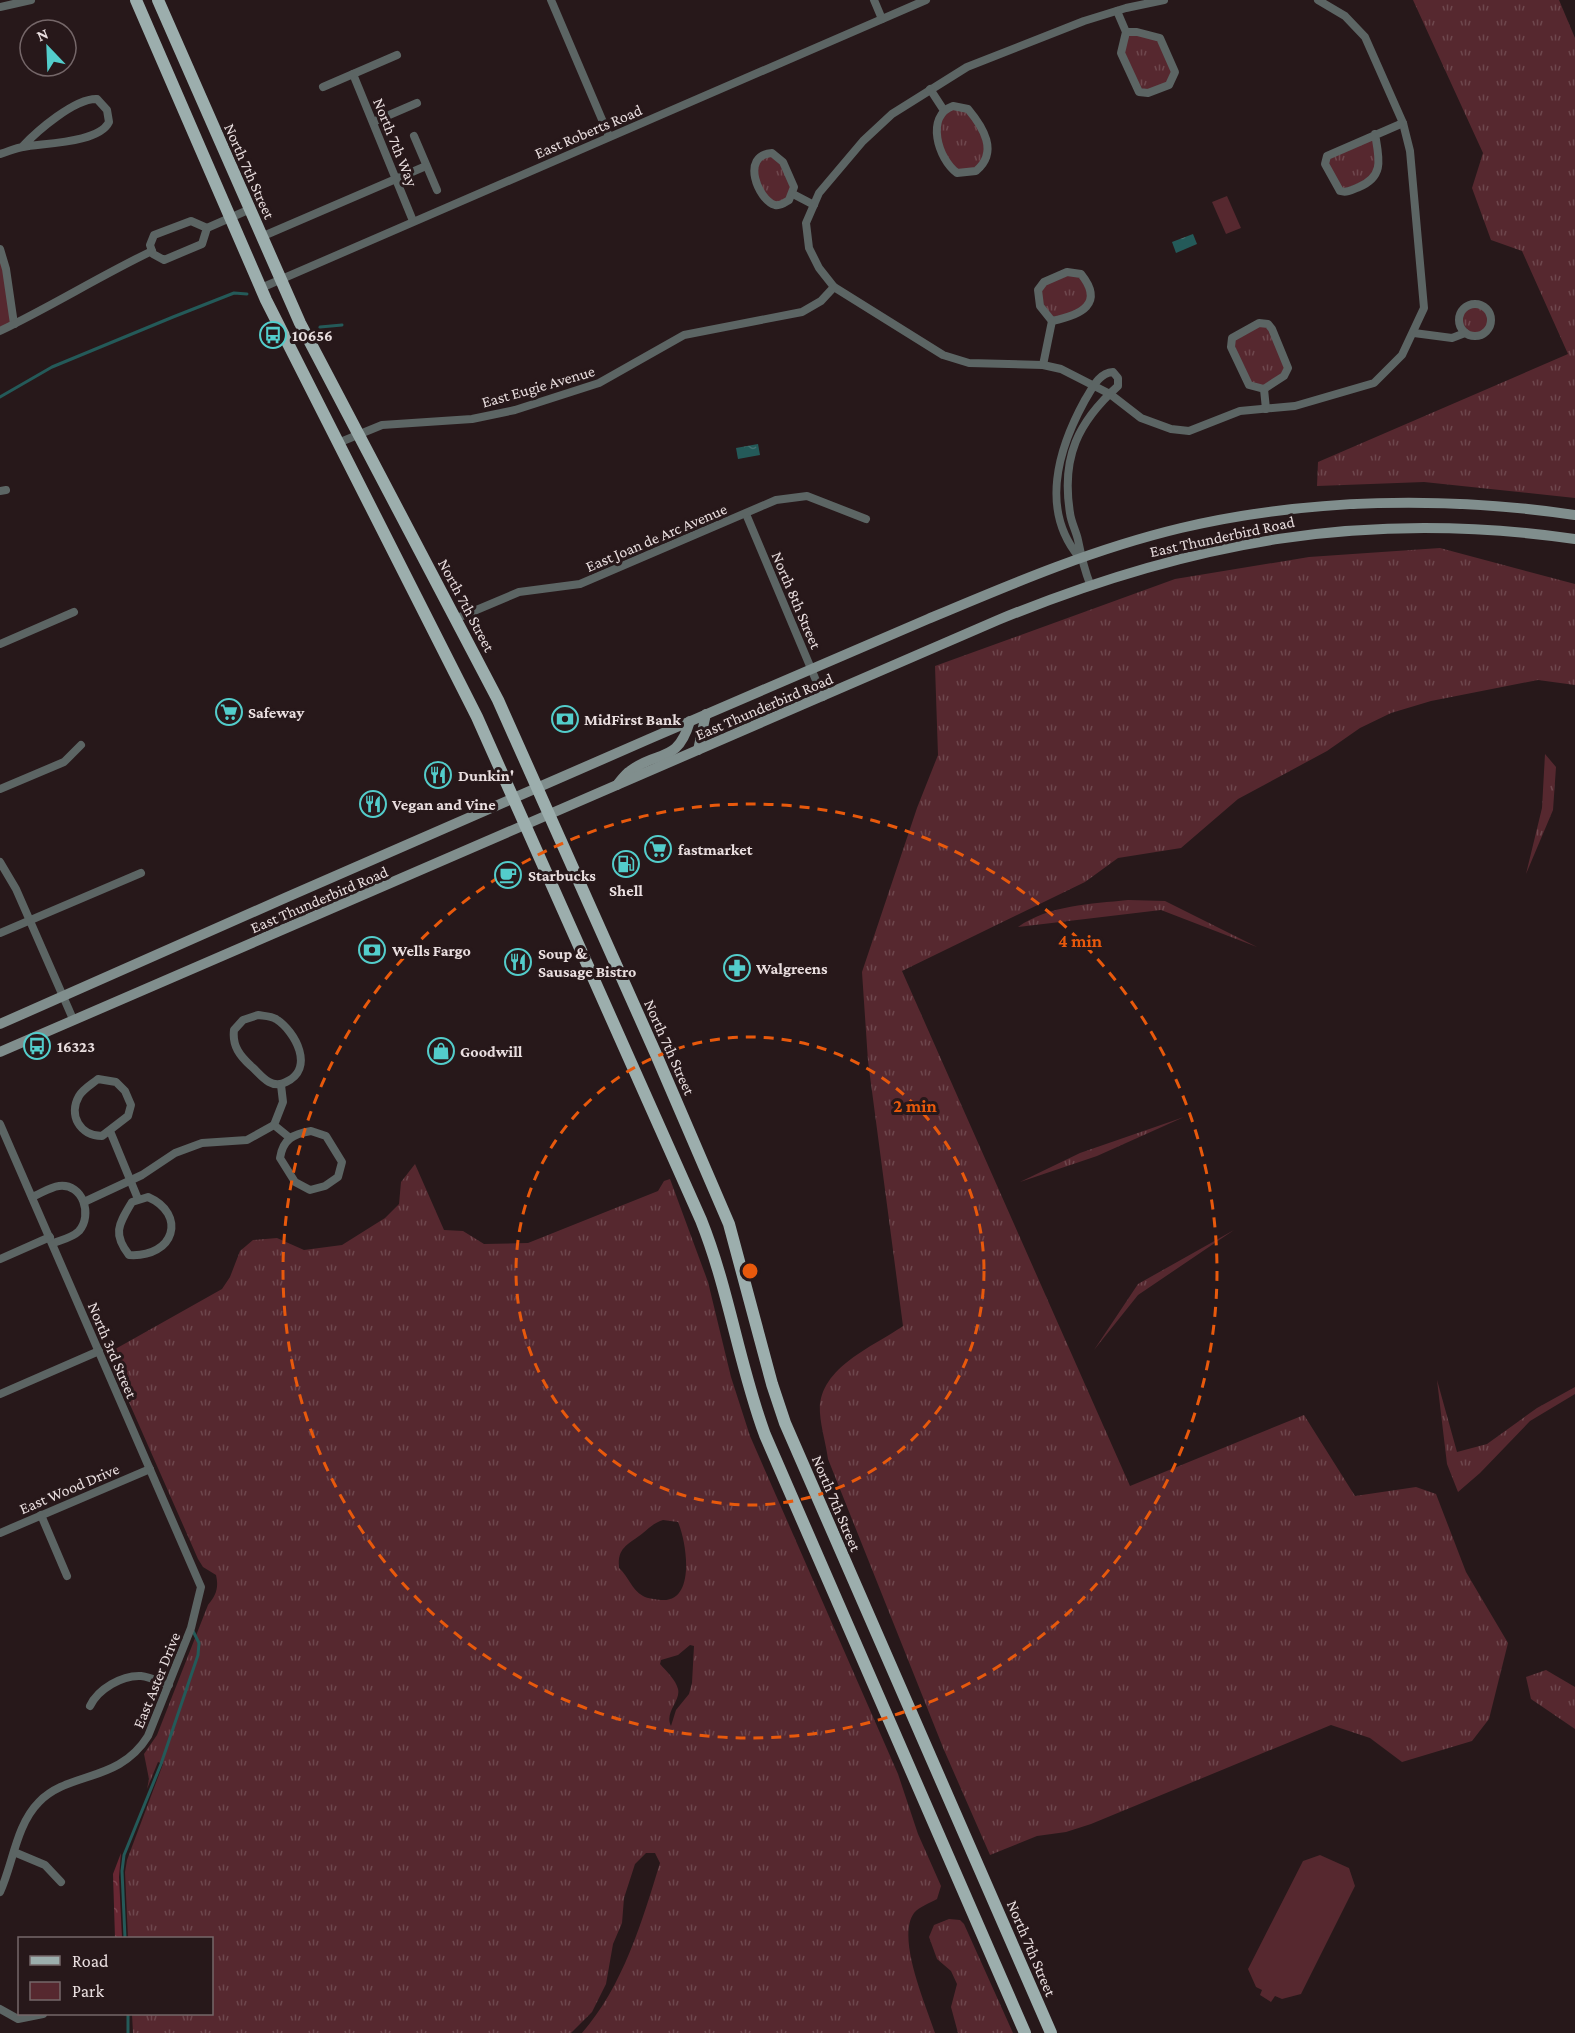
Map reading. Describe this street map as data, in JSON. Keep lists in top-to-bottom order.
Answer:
{
  "streets": {
    "main road": ["North 7th Street", "East Thunderbird Road"],
    "street": [
      "East Roberts Road",
      "North 7th Way",
      "East Eugie Avenue",
      "East Joan de Arc Avenue",
      "North 8th Street",
      "North 3rd Street",
      "East Wood Drive",
      "East Aster Drive"
    ]
  },
  "crossings": [
    ["East Roberts Road", "North 7th Way"],
    ["East Roberts Road", "North 7th Street"],
    ["North 7th Street", "East Eugie Avenue"],
    ["North 7th Street", "East Thunderbird Road"],
    ["North 7th Street", "East Joan de Arc Avenue"],
    ["East Thunderbird Road", "North 8th Street"],
    ["East Joan de Arc Avenue", "North 8th Street"],
    ["North 3rd Street", "East Wood Drive"],
    ["North 3rd Street", "East Aster Drive"]
  ],
  "places": {
    "bus stop": ["10656", "16323"],
    "supermarket": ["Safeway", "fastmarket"],
    "bank": ["MidFirst Bank", "Wells Fargo"],
    "restaurant": ["Dunkin'", "Vegan and Vine", "Soup & Sausage Bistro"],
    "fuel station": ["Shell"],
    "cafe": ["Starbucks"],
    "pharmacy": ["Walgreens"],
    "shop": ["Goodwill"]
  },
  "legend": ["Road", "Park"],
  "north": "top left",
  "rings": ["4 min", "2 min"]
}
